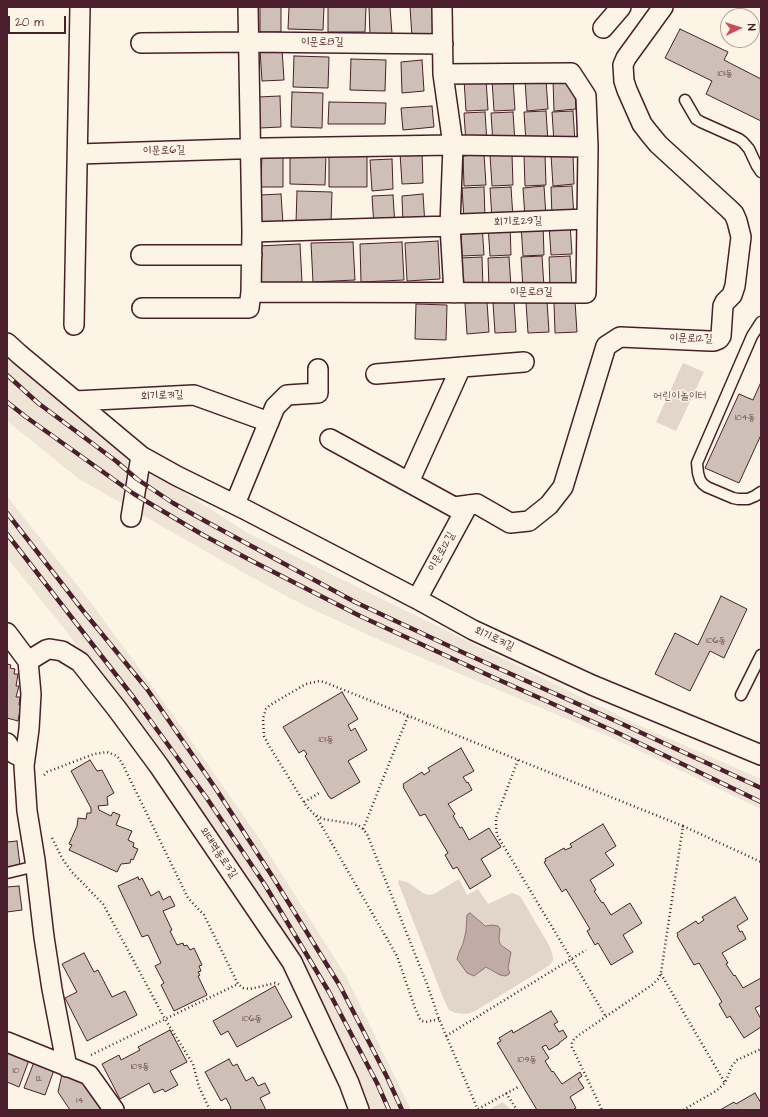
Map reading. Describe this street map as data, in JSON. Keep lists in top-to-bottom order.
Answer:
{
  "streets": {
    "street": [
      "이문로8길",
      "이문로6길",
      "회기로29길",
      "이문로12길",
      "회기로31길",
      "외대역동로3길"
    ]
  },
  "crossings": [
    ["이문로8길", "회기로29길"],
    ["이문로12길", "회기로31길"]
  ],
  "parks": ["어린이놀이터"],
  "house_numbers": [
    "101동",
    "104동",
    "106동",
    "101동",
    "106동",
    "109동",
    "103동",
    "10",
    "12",
    "14"
  ],
  "scale_bar": "20 m",
  "north": "right"
}
